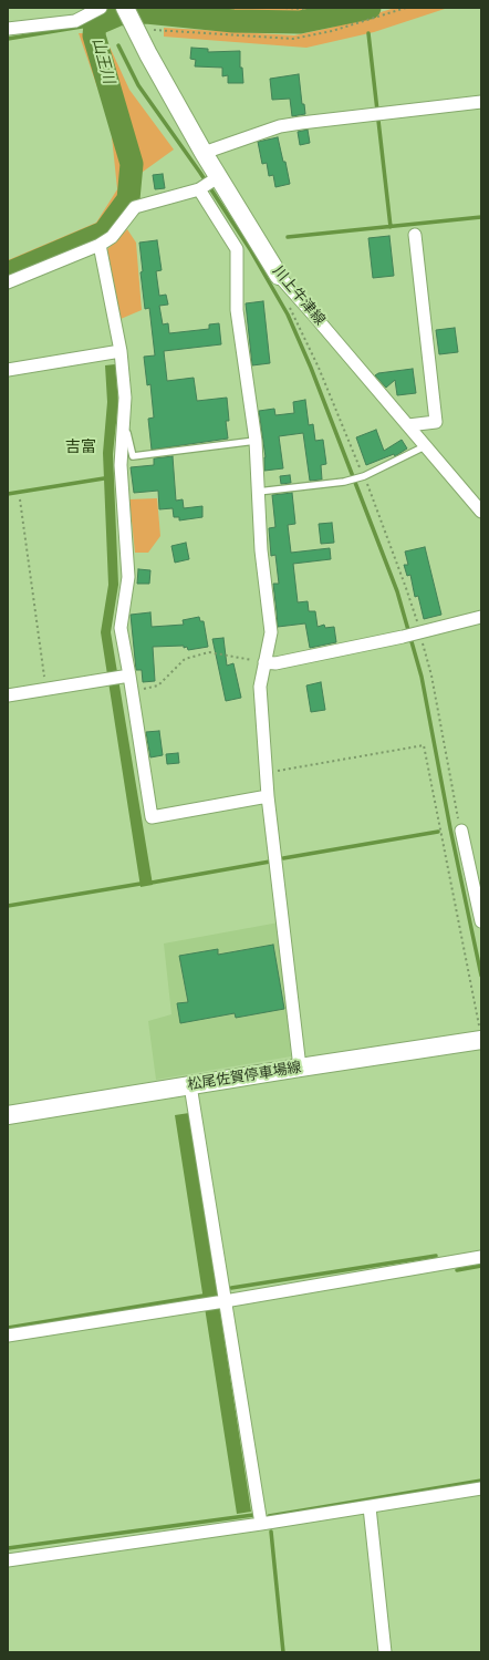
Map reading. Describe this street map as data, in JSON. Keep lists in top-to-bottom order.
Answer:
{
  "streets": {
    "main road": ["川上牛津線", "松尾佐賀停車場線"]
  },
  "districts": ["吉富"],
  "water": ["山王川"]
}
